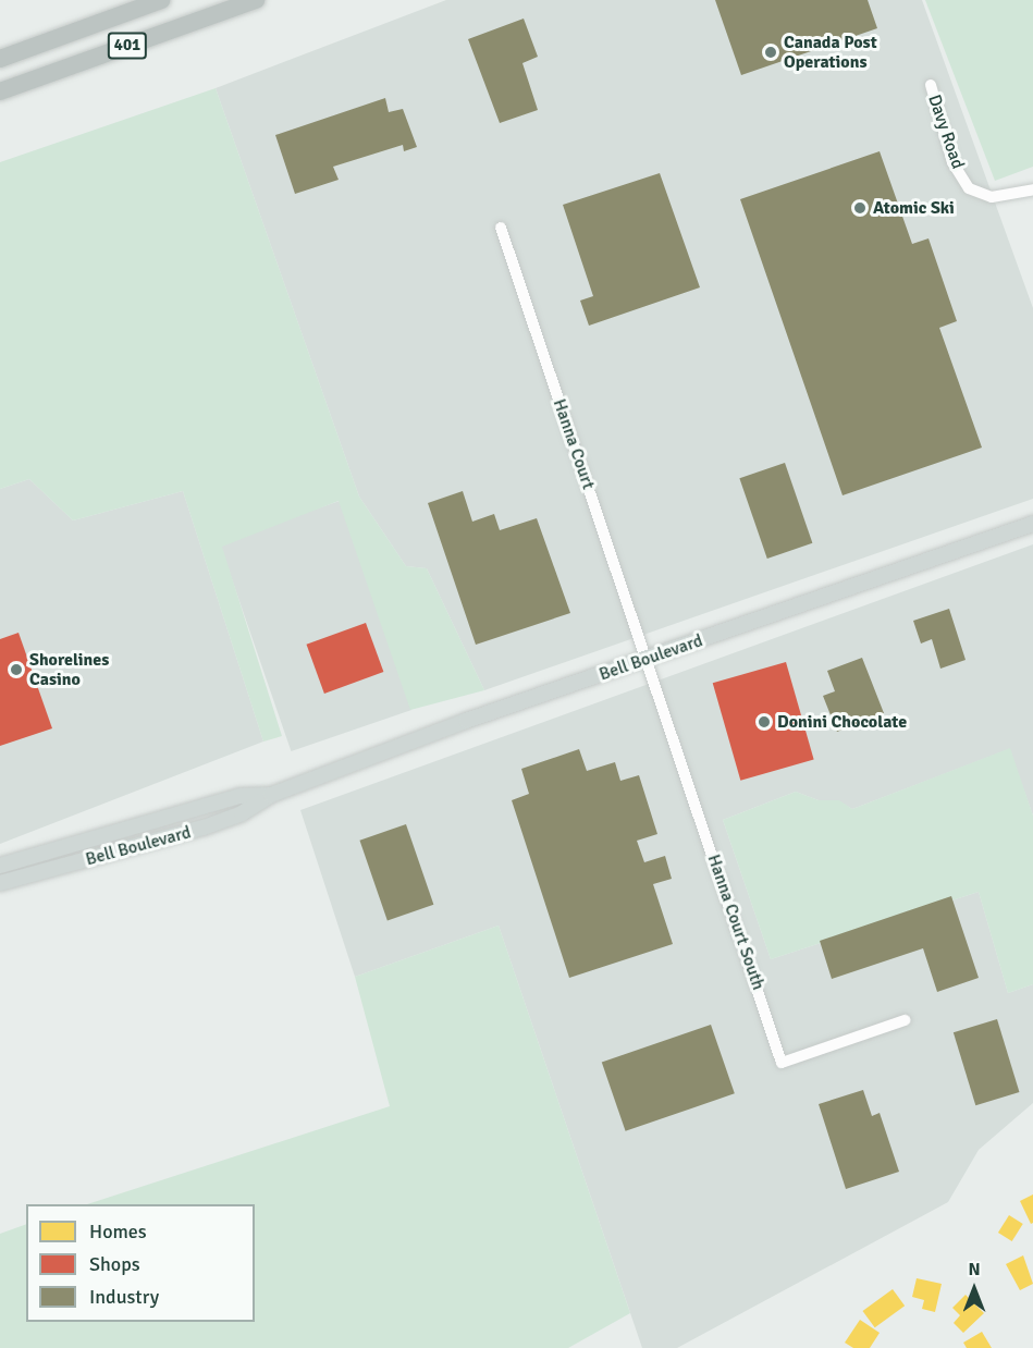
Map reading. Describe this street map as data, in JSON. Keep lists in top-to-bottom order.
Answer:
{
  "streets": {
    "highway": ["401"],
    "main road": ["Bell Boulevard"],
    "street": ["Davy Road", "Hanna Court", "Hanna Court South"]
  },
  "crossings": [
    ["Hanna Court", "Bell Boulevard"],
    ["Hanna Court", "Hanna Court South"],
    ["Bell Boulevard", "Hanna Court South"]
  ],
  "places": [
    "Canada Post Operations",
    "Atomic Ski",
    "Shorelines Casino",
    "Donini Chocolate"
  ],
  "legend": ["Homes", "Shops", "Industry"],
  "north": "top"
}
